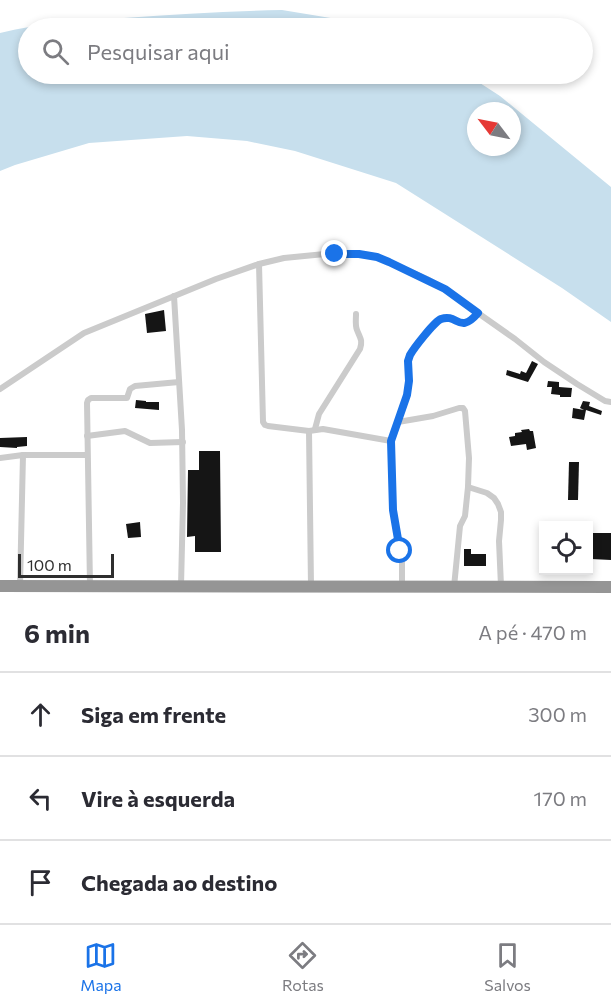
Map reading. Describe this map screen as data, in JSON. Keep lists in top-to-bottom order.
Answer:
{
  "scale_bar": "100 m",
  "north": "top left",
  "page": {
    "search": "Pesquisar aqui",
    "scale": "100 m",
    "heading": ["6 min", "A pé · 470 m"],
    "list": [
      ["Siga em frente", "300 m"],
      ["Vire à esquerda", "170 m"],
      "Chegada ao destino"
    ],
    "nav": ["Mapa", "Rotas", "Salvos"]
  }
}
